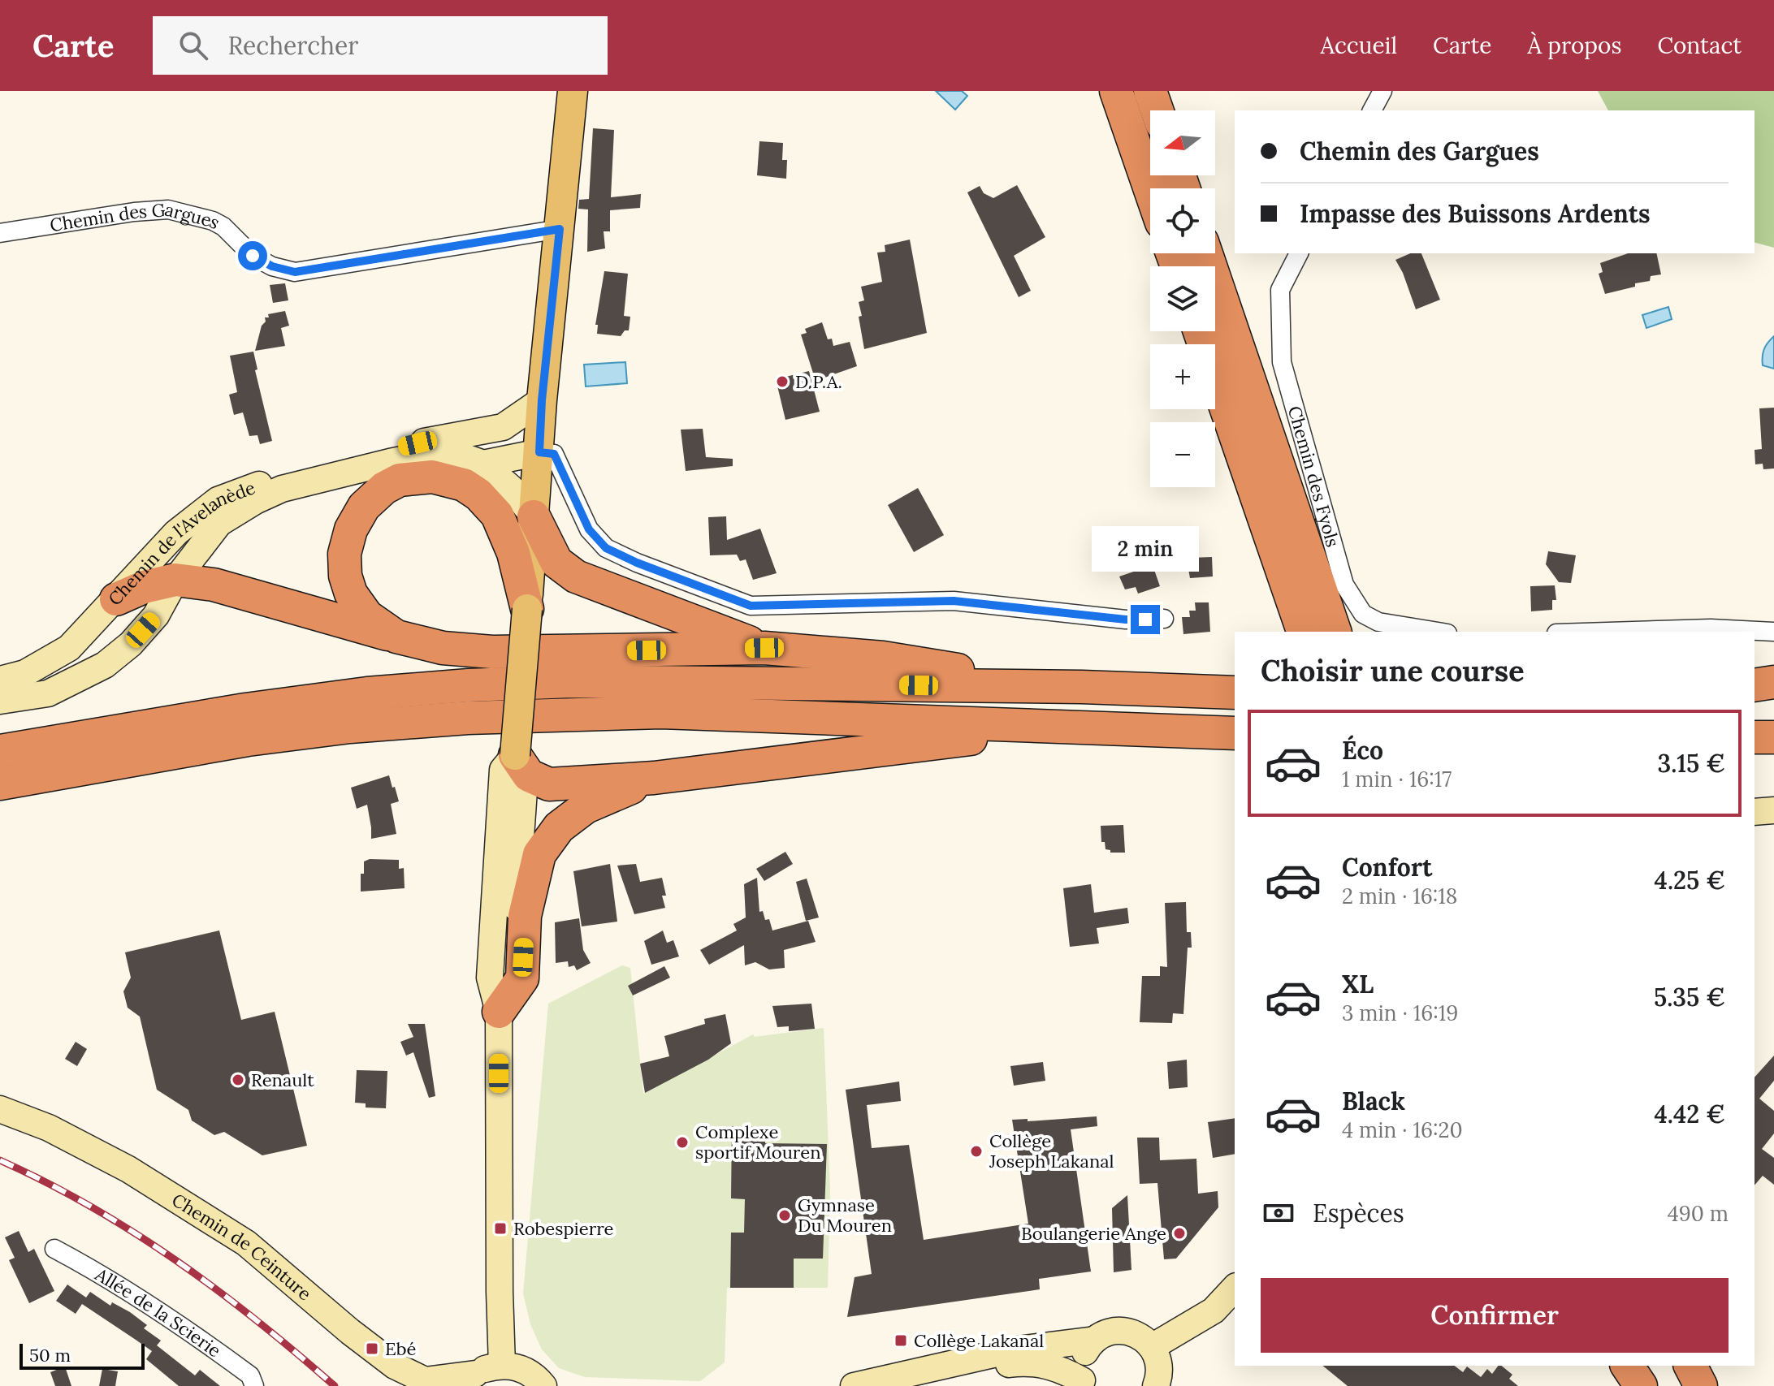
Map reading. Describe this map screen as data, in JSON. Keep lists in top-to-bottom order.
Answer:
{
  "streets": {
    "main road": ["Chemin de l'Avelanède", "Chemin de Ceinture"],
    "street": ["Chemin des Gargues", "Chemin des Fyols", "Allée de la Scierie"]
  },
  "places": {
    "other": [
      "D.P.A.",
      "Renault",
      "Complexe sportif Mouren",
      "Collège Joseph Lakanal",
      "Gymnase Du Mouren",
      "Boulangerie Ange"
    ],
    "transit": ["Robespierre", "Collège Lakanal", "Ebé"]
  },
  "scale_bar": "50 m",
  "north": "left",
  "page": {
    "header": "Carte",
    "search": "Rechercher",
    "nav": [
      "Accueil",
      "Carte",
      "À propos",
      "Contact"
    ],
    "map_buttons": ["+", "−"],
    "banner": ["Chemin des Gargues", "Impasse des Buissons Ardents"],
    "bubble": "2 min",
    "heading": "Choisir une course",
    "list": [
      {
        "name": "Éco",
        "note": "1 min · 16:17",
        "value": "3.15 €"
      },
      {
        "name": "Confort",
        "note": "2 min · 16:18",
        "value": "4.25 €"
      },
      {
        "name": "XL",
        "note": "3 min · 16:19",
        "value": "5.35 €"
      },
      {
        "name": "Black",
        "note": "4 min · 16:20",
        "value": "4.42 €"
      }
    ],
    "pay": ["Espèces", "490 m"],
    "buttons": "Confirmer",
    "scale": "50 m"
  }
}
